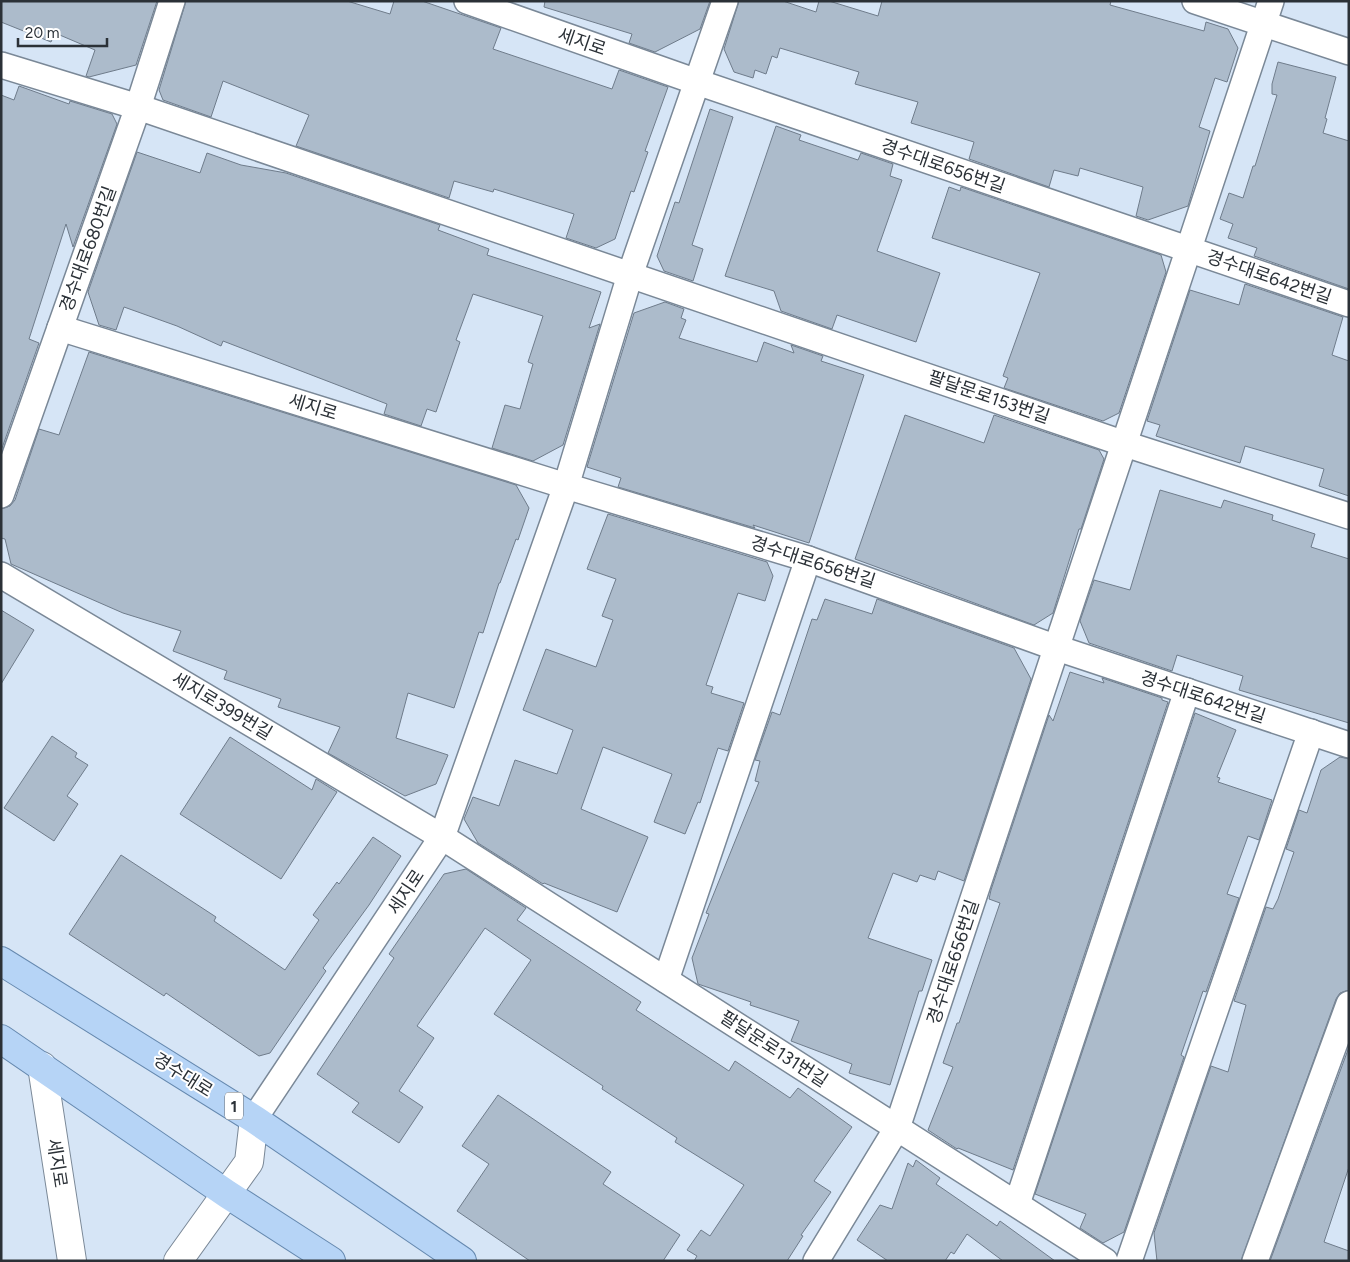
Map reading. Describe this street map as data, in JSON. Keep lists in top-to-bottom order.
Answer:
{
  "streets": {
    "main road": ["경수대로", "1"],
    "street": [
      "세지로",
      "경수대로656번길",
      "경수대로680번길",
      "경수대로642번길",
      "팔달문로153번길",
      "세지로399번길",
      "팔달문로131번길"
    ]
  },
  "crossings": [
    ["세지로", "경수대로656번길"],
    ["세지로", "경수대로680번길"],
    ["세지로", "팔달문로153번길"],
    ["세지로", "세지로399번길"],
    ["세지로", "팔달문로131번길"],
    ["세지로", "경수대로"],
    ["경수대로656번길", "경수대로642번길"],
    ["경수대로656번길", "팔달문로153번길"],
    ["경수대로656번길", "팔달문로131번길"],
    ["세지로399번길", "팔달문로131번길"]
  ],
  "scale_bar": "20 m"
}
